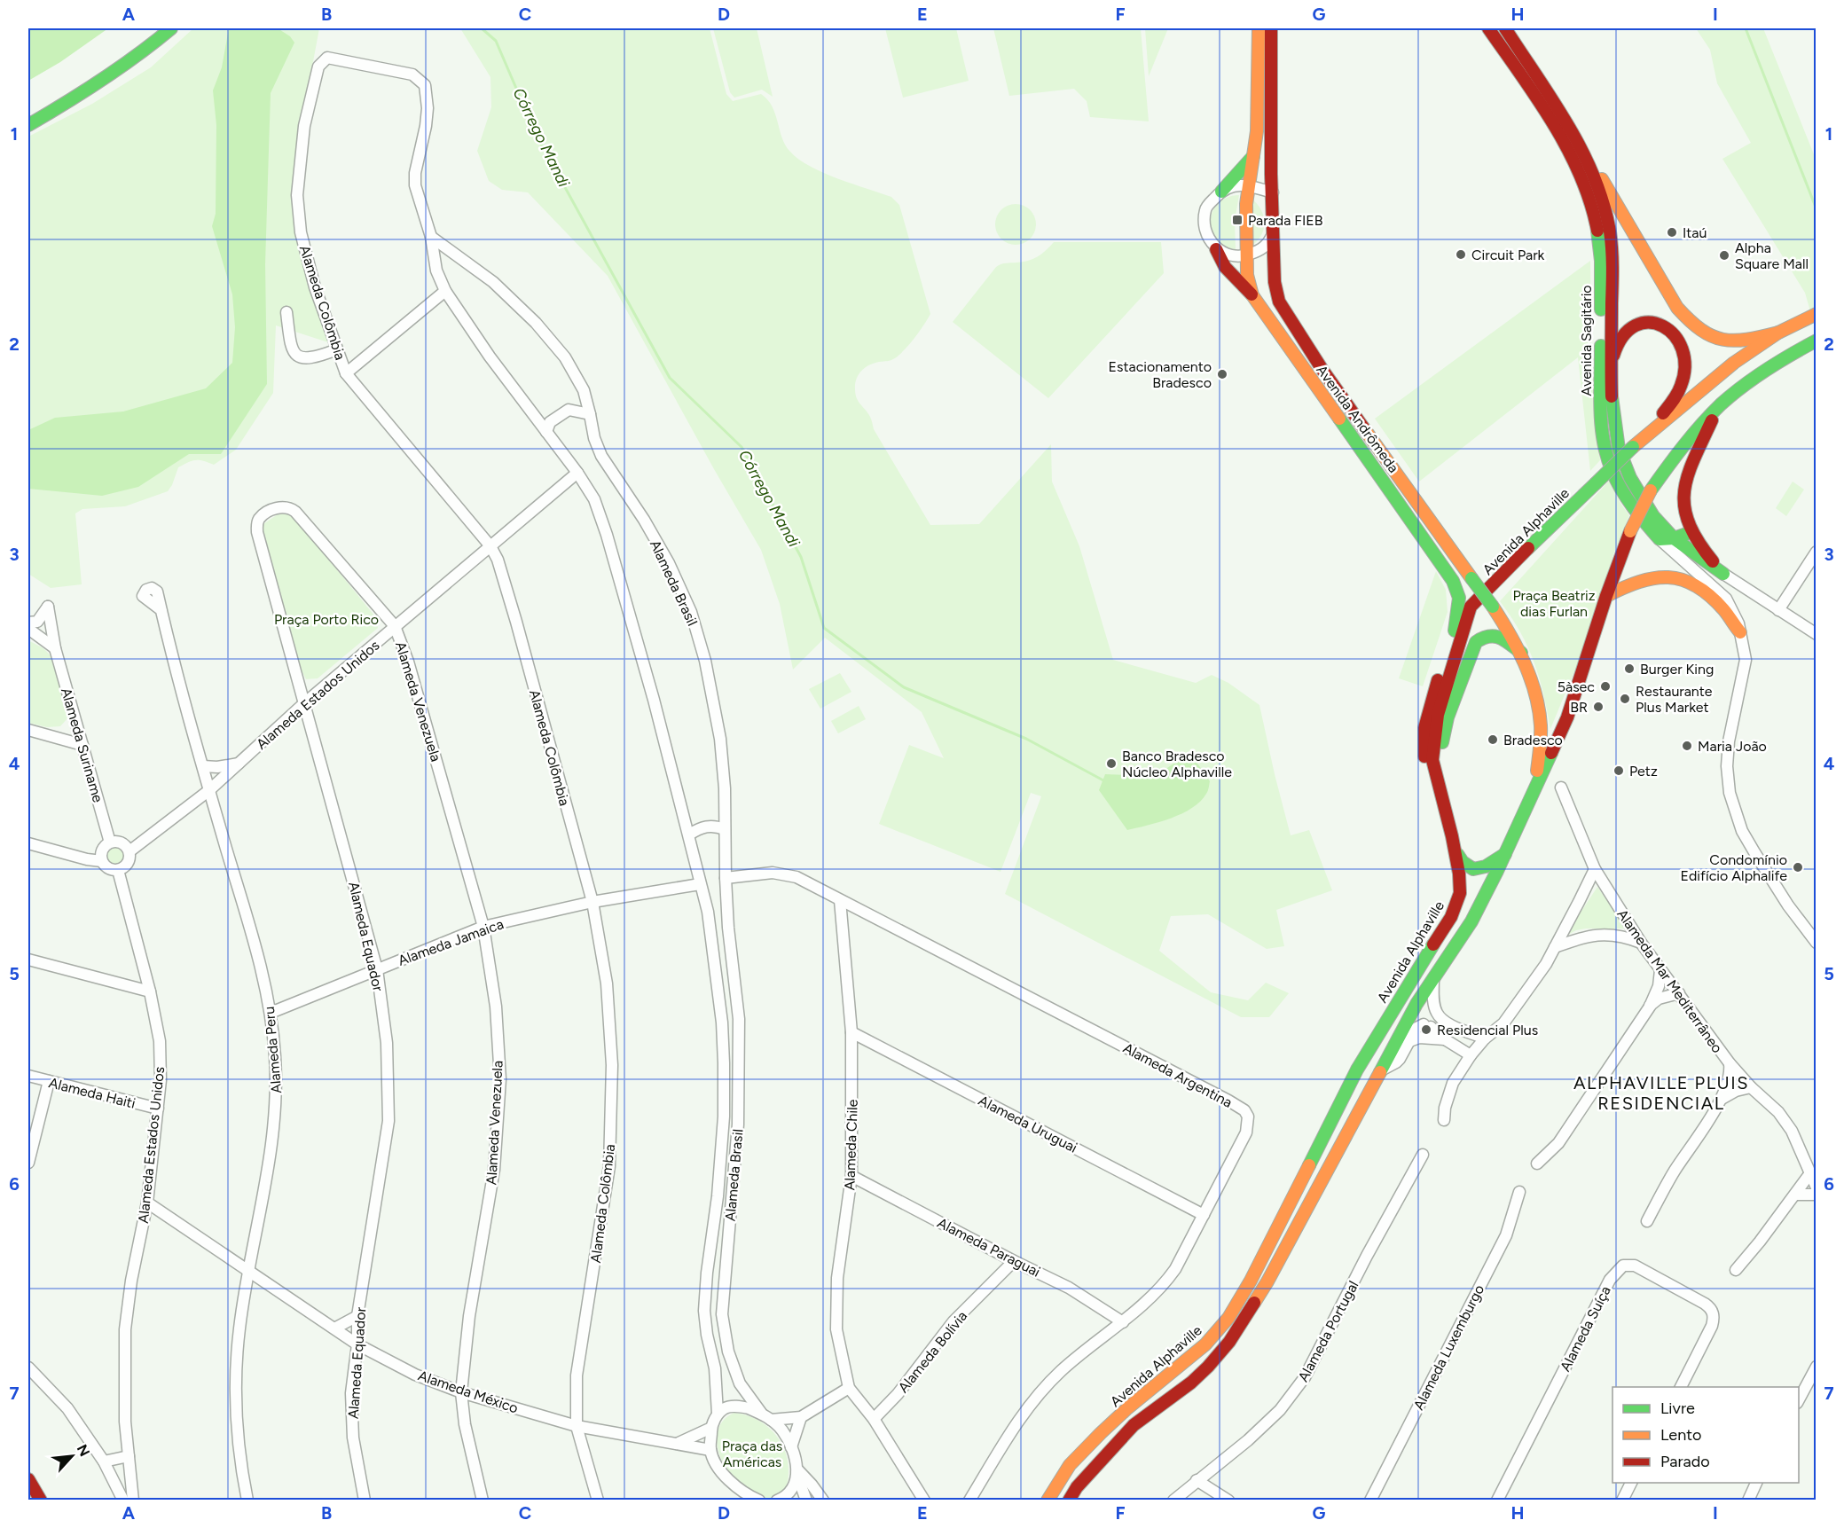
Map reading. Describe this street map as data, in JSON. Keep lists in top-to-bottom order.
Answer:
{
  "streets": {
    "main road": ["Avenida Sagitário", "Avenida Andrômeda", "Avenida Alphaville"],
    "street": [
      "Alameda Colômbia",
      "Alameda Brasil",
      "Alameda Estados Unidos",
      "Alameda Venezuela",
      "Alameda Suriname",
      "Alameda Equador",
      "Alameda Jamaica",
      "Alameda Mar Mediterrâneo",
      "Alameda Peru",
      "Alameda Argentina",
      "Alameda Haiti",
      "Alameda Uruguai",
      "Alameda Chile",
      "Alameda Paraguai",
      "Alameda Suíça",
      "Alameda Portugal",
      "Alameda Luxemburgo",
      "Alameda Bolívia",
      "Alameda México"
    ]
  },
  "crossings": [
    ["Alameda Colômbia", "Alameda Brasil"],
    ["Alameda Colômbia", "Alameda Estados Unidos"],
    ["Alameda Colômbia", "Alameda Jamaica"],
    ["Alameda Colômbia", "Alameda México"],
    ["Avenida Andrômeda", "Avenida Alphaville"],
    ["Alameda Brasil", "Alameda Estados Unidos"],
    ["Alameda Brasil", "Alameda Jamaica"],
    ["Alameda Brasil", "Alameda Argentina"],
    ["Alameda Estados Unidos", "Alameda Venezuela"],
    ["Alameda Estados Unidos", "Alameda Suriname"],
    ["Alameda Estados Unidos", "Alameda Equador"],
    ["Alameda Estados Unidos", "Alameda Peru"],
    ["Alameda Estados Unidos", "Alameda Haiti"],
    ["Alameda Estados Unidos", "Alameda México"],
    ["Alameda Venezuela", "Alameda Equador"],
    ["Alameda Venezuela", "Alameda Jamaica"],
    ["Alameda Venezuela", "Alameda México"],
    ["Alameda Equador", "Alameda Jamaica"],
    ["Alameda Equador", "Alameda México"],
    ["Alameda Jamaica", "Alameda Peru"],
    ["Alameda Peru", "Alameda México"],
    ["Alameda Argentina", "Alameda Uruguai"],
    ["Alameda Argentina", "Alameda Chile"],
    ["Alameda Argentina", "Alameda Paraguai"],
    ["Alameda Uruguai", "Alameda Chile"],
    ["Alameda Chile", "Alameda Paraguai"],
    ["Alameda Paraguai", "Alameda Bolívia"]
  ],
  "districts": ["ALPHAVILLE PLUIS RESIDENCIAL"],
  "water": ["Córrego Mandi"],
  "parks": ["Praça Beatriz dias Furlan", "Praça Porto Rico", "Praça das Américas"],
  "places": {
    "transit": ["Parada FIEB"],
    "other": [
      "Itaú",
      "Circuit Park",
      "Alpha Square Mall",
      "Estacionamento Bradesco",
      "Burger King",
      "5àsec",
      "Restaurante Plus Market",
      "BR",
      "Bradesco",
      "Maria João",
      "Banco Bradesco Núcleo Alphaville",
      "Petz",
      "Condomínio Edifício Alphalife",
      "Residencial Plus"
    ]
  },
  "legend": ["Livre", "Lento", "Parado"],
  "north": "top right",
  "grid": {
    "columns": [
      "A",
      "B",
      "C",
      "D",
      "E",
      "F",
      "G",
      "H",
      "I"
    ],
    "rows": [
      "1",
      "2",
      "3",
      "4",
      "5",
      "6",
      "7"
    ]
  }
}
